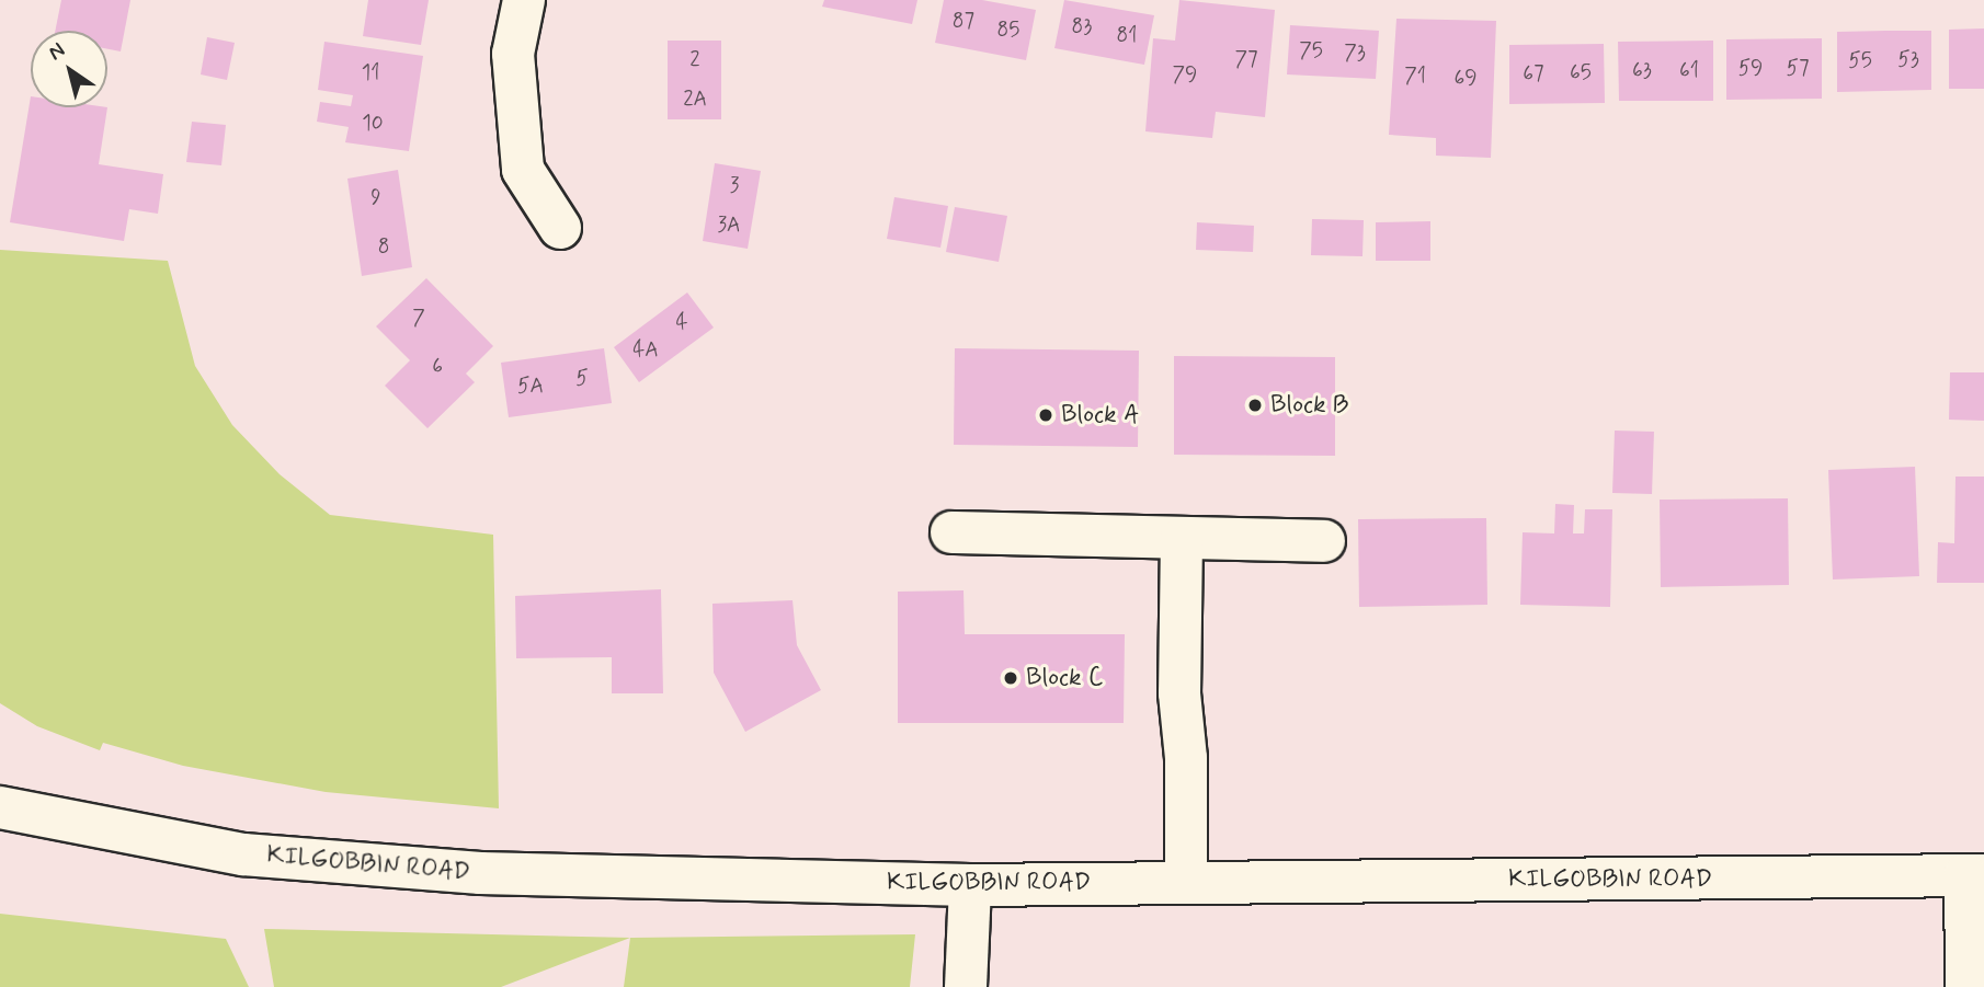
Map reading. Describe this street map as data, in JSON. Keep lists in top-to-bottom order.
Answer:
{
  "streets": {
    "street": ["KILGOBBIN ROAD"]
  },
  "places": ["Block B", "Block A", "Block C"],
  "house_numbers": [
    "87",
    "83",
    "85",
    "81",
    "75",
    "73",
    "2",
    "77",
    "53",
    "55",
    "59",
    "57",
    "63",
    "61",
    "11",
    "65",
    "67",
    "79",
    "71",
    "69",
    "2A",
    "10",
    "3",
    "9",
    "3A",
    "8",
    "7",
    "4",
    "4A",
    "6",
    "5",
    "5A"
  ],
  "north": "top left"
}
